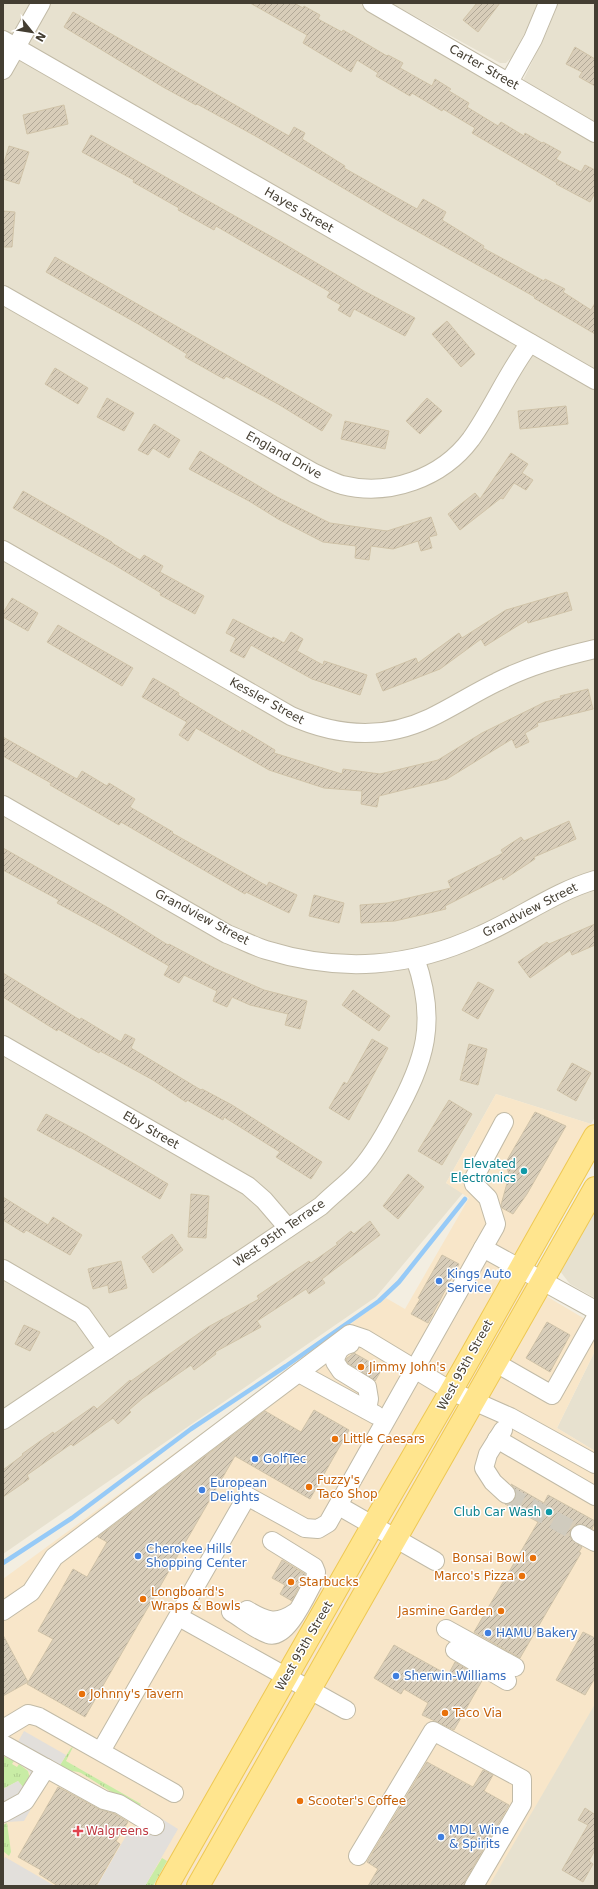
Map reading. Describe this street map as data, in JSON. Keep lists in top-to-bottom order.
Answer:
{
  "streets": {
    "main road": ["West 95th Street"],
    "street": [
      "Carter Street",
      "Hayes Street",
      "England Drive",
      "Kessler Street",
      "Grandview Street",
      "Eby Street",
      "West 95th Terrace"
    ]
  },
  "crossings": [
    ["Hayes Street", "England Drive"],
    ["Grandview Street", "West 95th Terrace"],
    ["Eby Street", "West 95th Terrace"]
  ],
  "places": {
    "other": [
      "Elevated Electronics",
      "Kings Auto Service",
      "Jimmy John's",
      "Little Caesars",
      "GolfTec",
      "Fuzzy's Taco Shop",
      "European Delights",
      "Club Car Wash",
      "Cherokee Hills Shopping Center",
      "Bonsai Bowl",
      "Marco's Pizza",
      "Starbucks",
      "Longboard's Wraps & Bowls",
      "Jasmine Garden",
      "HAMU Bakery",
      "Sherwin-Williams",
      "Johnny's Tavern",
      "Taco Via",
      "Scooter's Coffee",
      "MDL Wine & Spirits"
    ],
    "health": ["Walgreens"]
  },
  "north": "bottom right"
}
